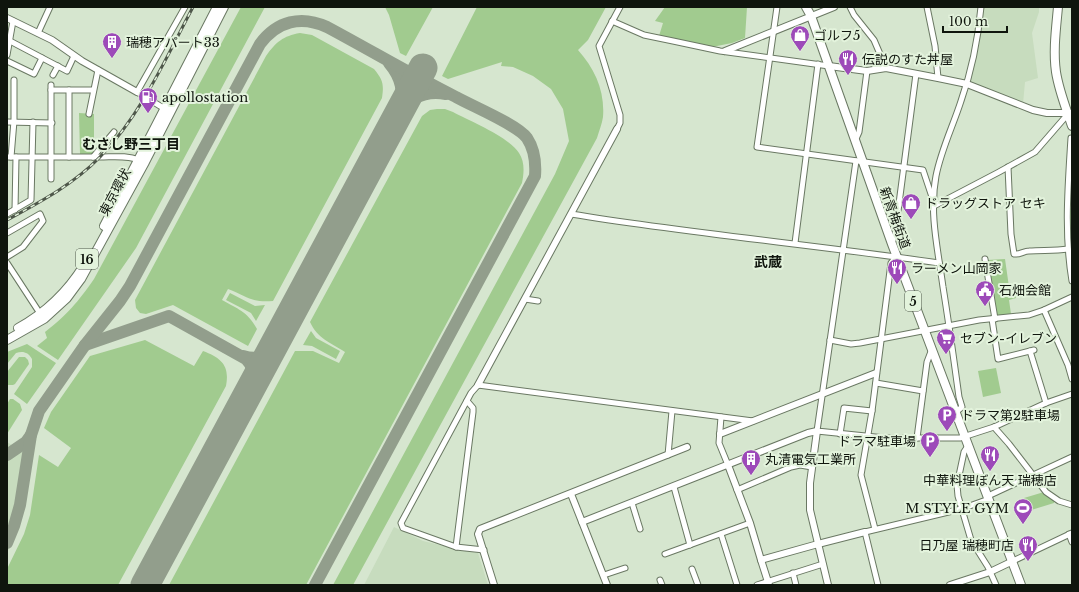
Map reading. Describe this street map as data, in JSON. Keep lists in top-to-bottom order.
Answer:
{
  "streets": {
    "main road": [
      "東京環状",
      "新青梅街道",
      "16",
      "5"
    ]
  },
  "districts": ["むさし野三丁目", "武蔵"],
  "places": {
    "shop": ["ゴルフ5", "ドラッグストア セキ"],
    "building": ["瑞穂アパート33", "丸清電気工業所"],
    "restaurant": [
      "伝説のすた丼屋",
      "ラーメン山岡家",
      "中華料理ぼん天 瑞穂店",
      "日乃屋 瑞穂町店"
    ],
    "fuel station": ["apollostation"],
    "public building": ["石畑会館"],
    "supermarket": ["セブン-イレブン"],
    "parking": ["ドラマ第2駐車場", "ドラマ駐車場"],
    "sports": ["M STYLE GYM"]
  },
  "scale_bar": "100 m"
}
